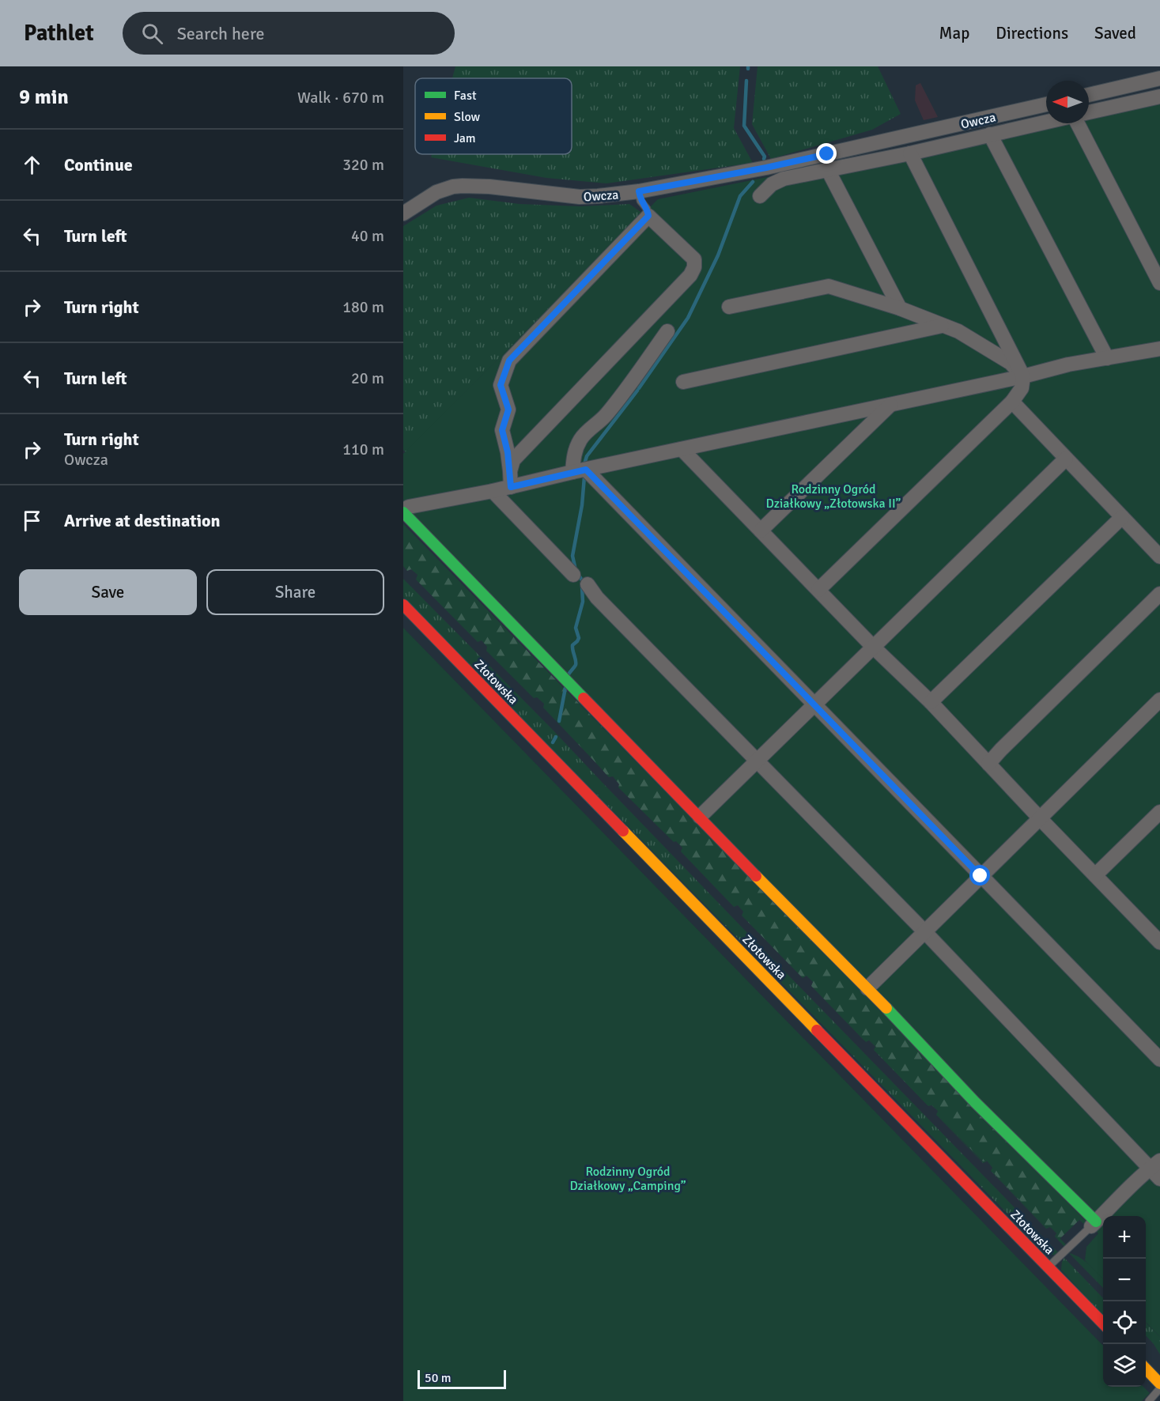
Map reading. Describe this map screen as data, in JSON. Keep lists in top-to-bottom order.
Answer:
{
  "streets": {
    "street": ["Owcza", "Złotowska"]
  },
  "parks": ["Rodzinny Ogród Działkowy „Złotowska II”", "Rodzinny Ogród Działkowy „Camping”"],
  "legend": ["Fast", "Slow", "Jam"],
  "scale_bar": "50 m",
  "north": "left",
  "page": {
    "header": "Pathlet",
    "search": "Search here",
    "nav": ["Map", "Directions", "Saved"],
    "heading": ["9 min", "Walk · 670 m"],
    "list": [
      ["Continue", "320 m"],
      ["Turn left", "40 m"],
      ["Turn right", "180 m"],
      ["Turn left", "20 m"],
      ["Turn right", "Owcza", "110 m"],
      "Arrive at destination"
    ],
    "buttons": ["Save", "Share"],
    "map_buttons": ["+", "−"],
    "scale": "50 m"
  }
}
